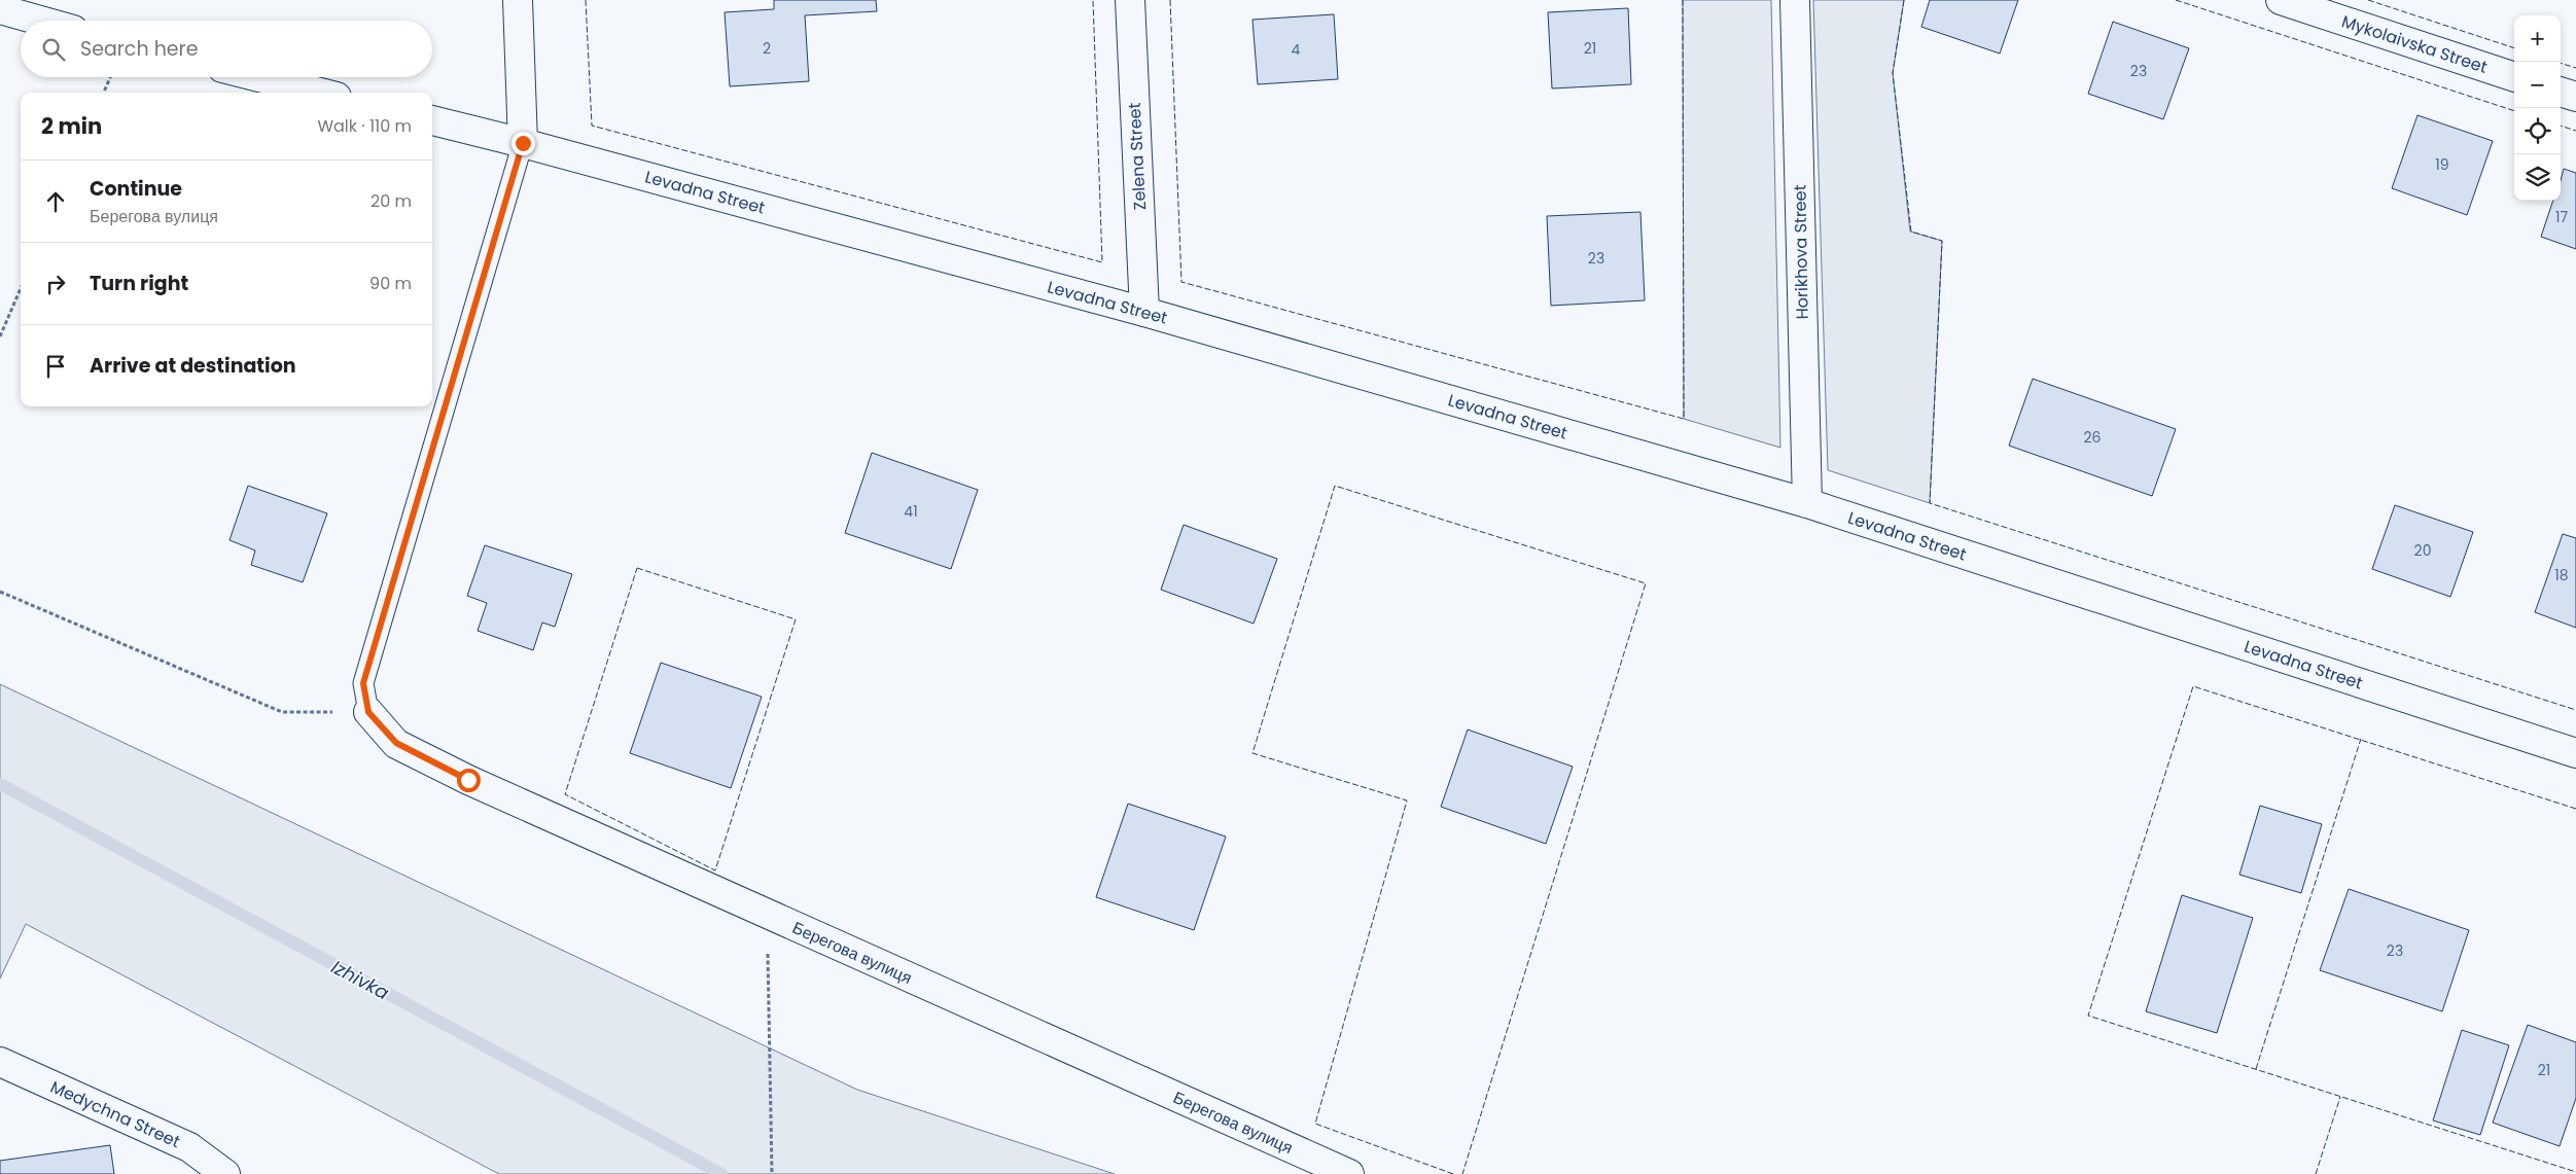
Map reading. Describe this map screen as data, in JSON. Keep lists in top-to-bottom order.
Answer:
{
  "streets": {
    "street": [
      "Mykolaivska Street",
      "Zelena Street",
      "Levadna Street",
      "Horikhova Street",
      "Берегова вулиця",
      "Medychna Street"
    ]
  },
  "crossings": [
    ["Zelena Street", "Levadna Street"],
    ["Levadna Street", "Horikhova Street"]
  ],
  "water": ["Izhivka"],
  "house_numbers": [
    "2",
    "21",
    "4",
    "23",
    "19",
    "17",
    "23",
    "26",
    "41",
    "20",
    "18",
    "23",
    "21"
  ],
  "page": {
    "map_buttons": ["+", "−"],
    "search": "Search here",
    "heading": ["2 min", "Walk · 110 m"],
    "list": [
      ["Continue", "Берегова вулиця", "20 m"],
      ["Turn right", "90 m"],
      "Arrive at destination"
    ]
  }
}
